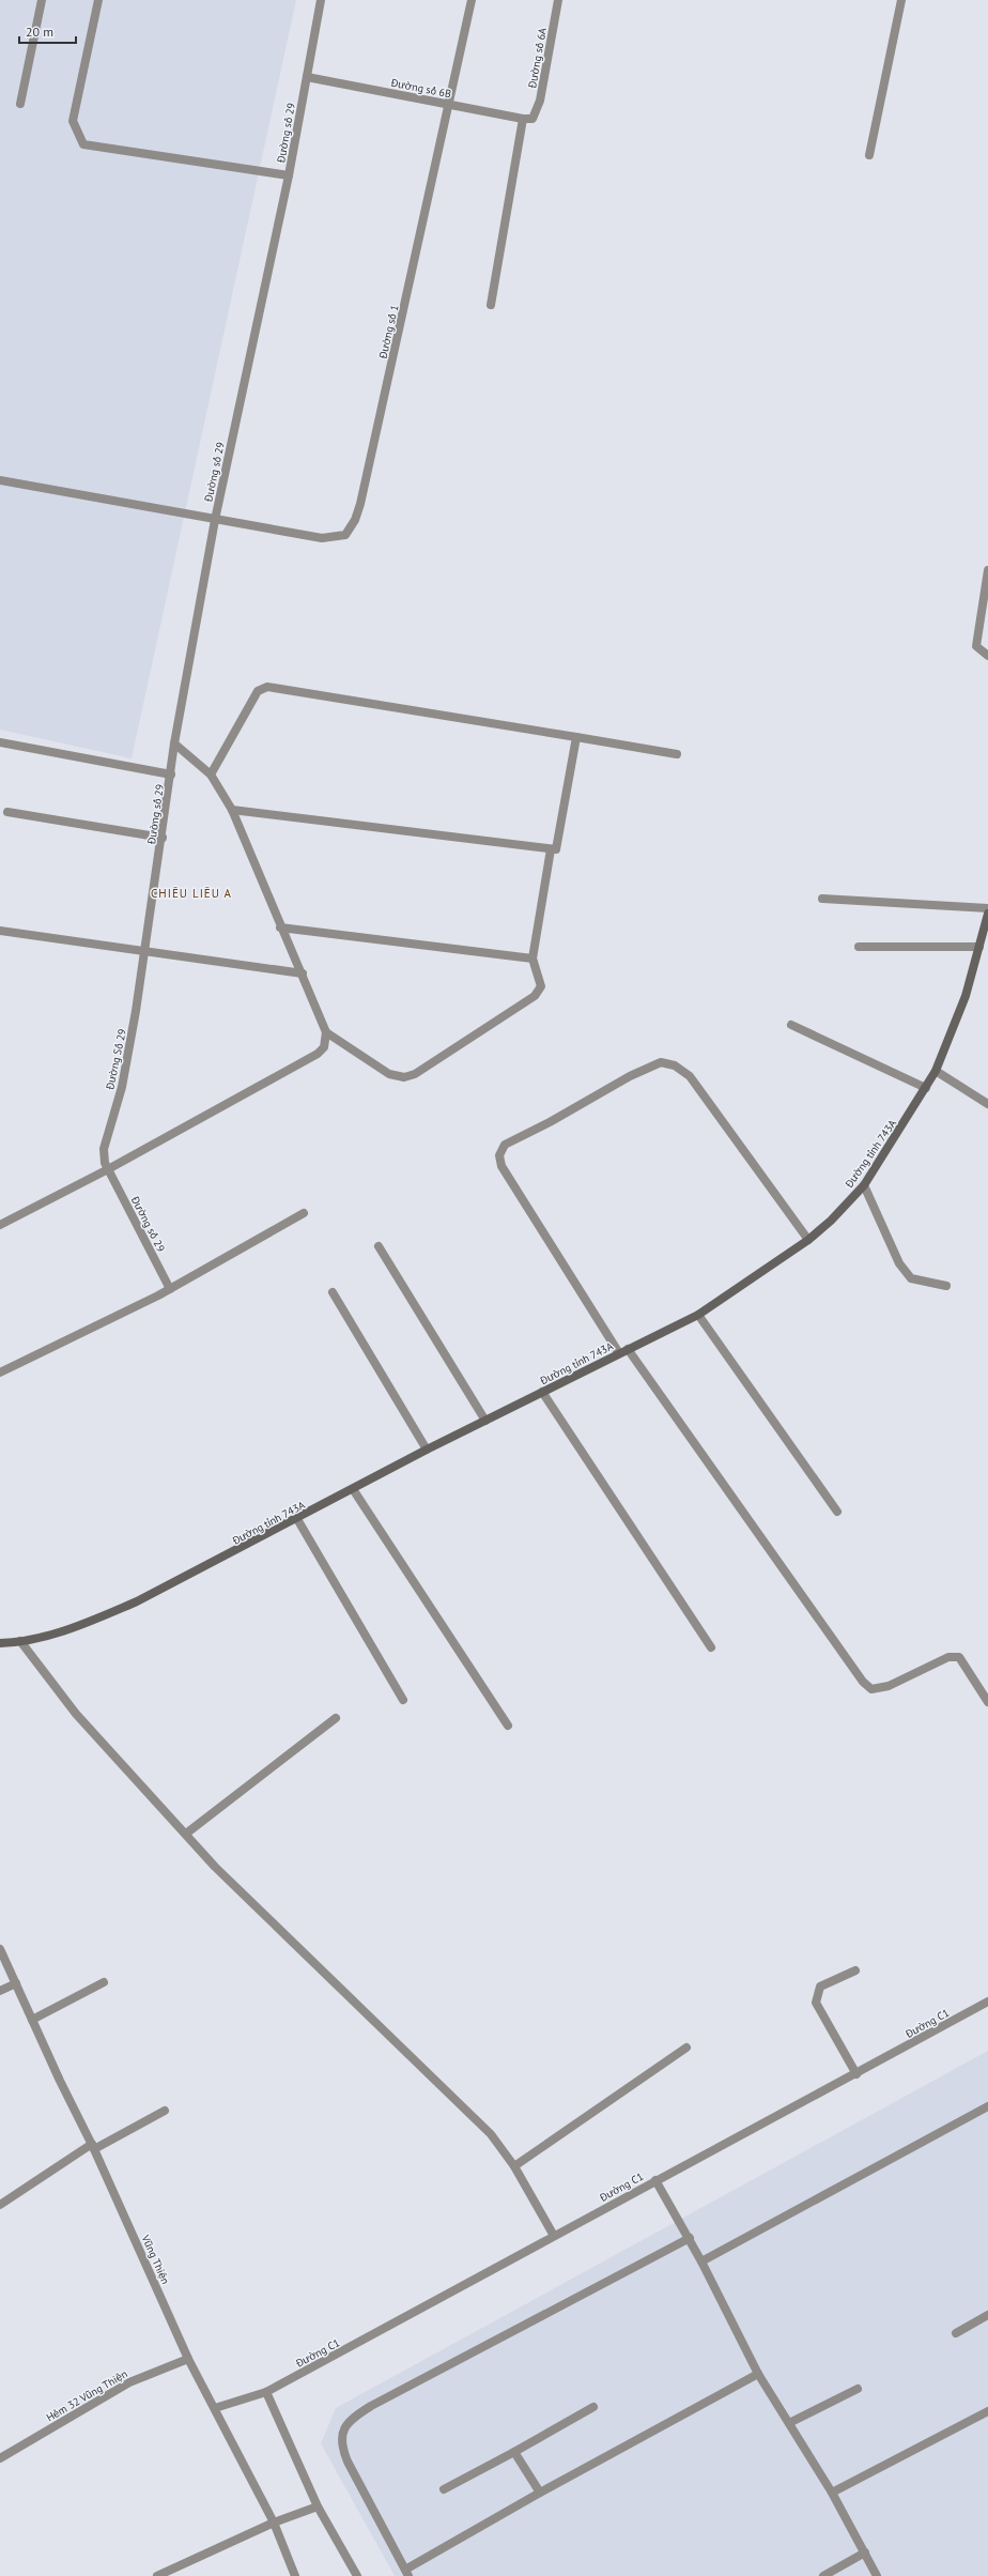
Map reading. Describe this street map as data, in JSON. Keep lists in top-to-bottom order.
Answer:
{
  "streets": {
    "main road": ["Đường tỉnh 743A"],
    "street": [
      "Đường số 6A",
      "Đường số 6B",
      "Đường số 29",
      "Đường số 1",
      "Đường Số 29",
      "Đường C1",
      "Vũng Thiện",
      "Hẻm 32 Vũng Thiện"
    ]
  },
  "crossings": [
    ["Đường số 6A", "Đường số 6B"],
    ["Đường số 6B", "Đường số 29"],
    ["Đường số 6B", "Đường số 1"],
    ["Đường số 29", "Đường số 1"],
    ["Đường số 29", "Đường Số 29"],
    ["Đường C1", "Vũng Thiện"],
    ["Vũng Thiện", "Hẻm 32 Vũng Thiện"]
  ],
  "districts": ["CHIÊU LIÊU A"],
  "scale_bar": "20 m"
}
